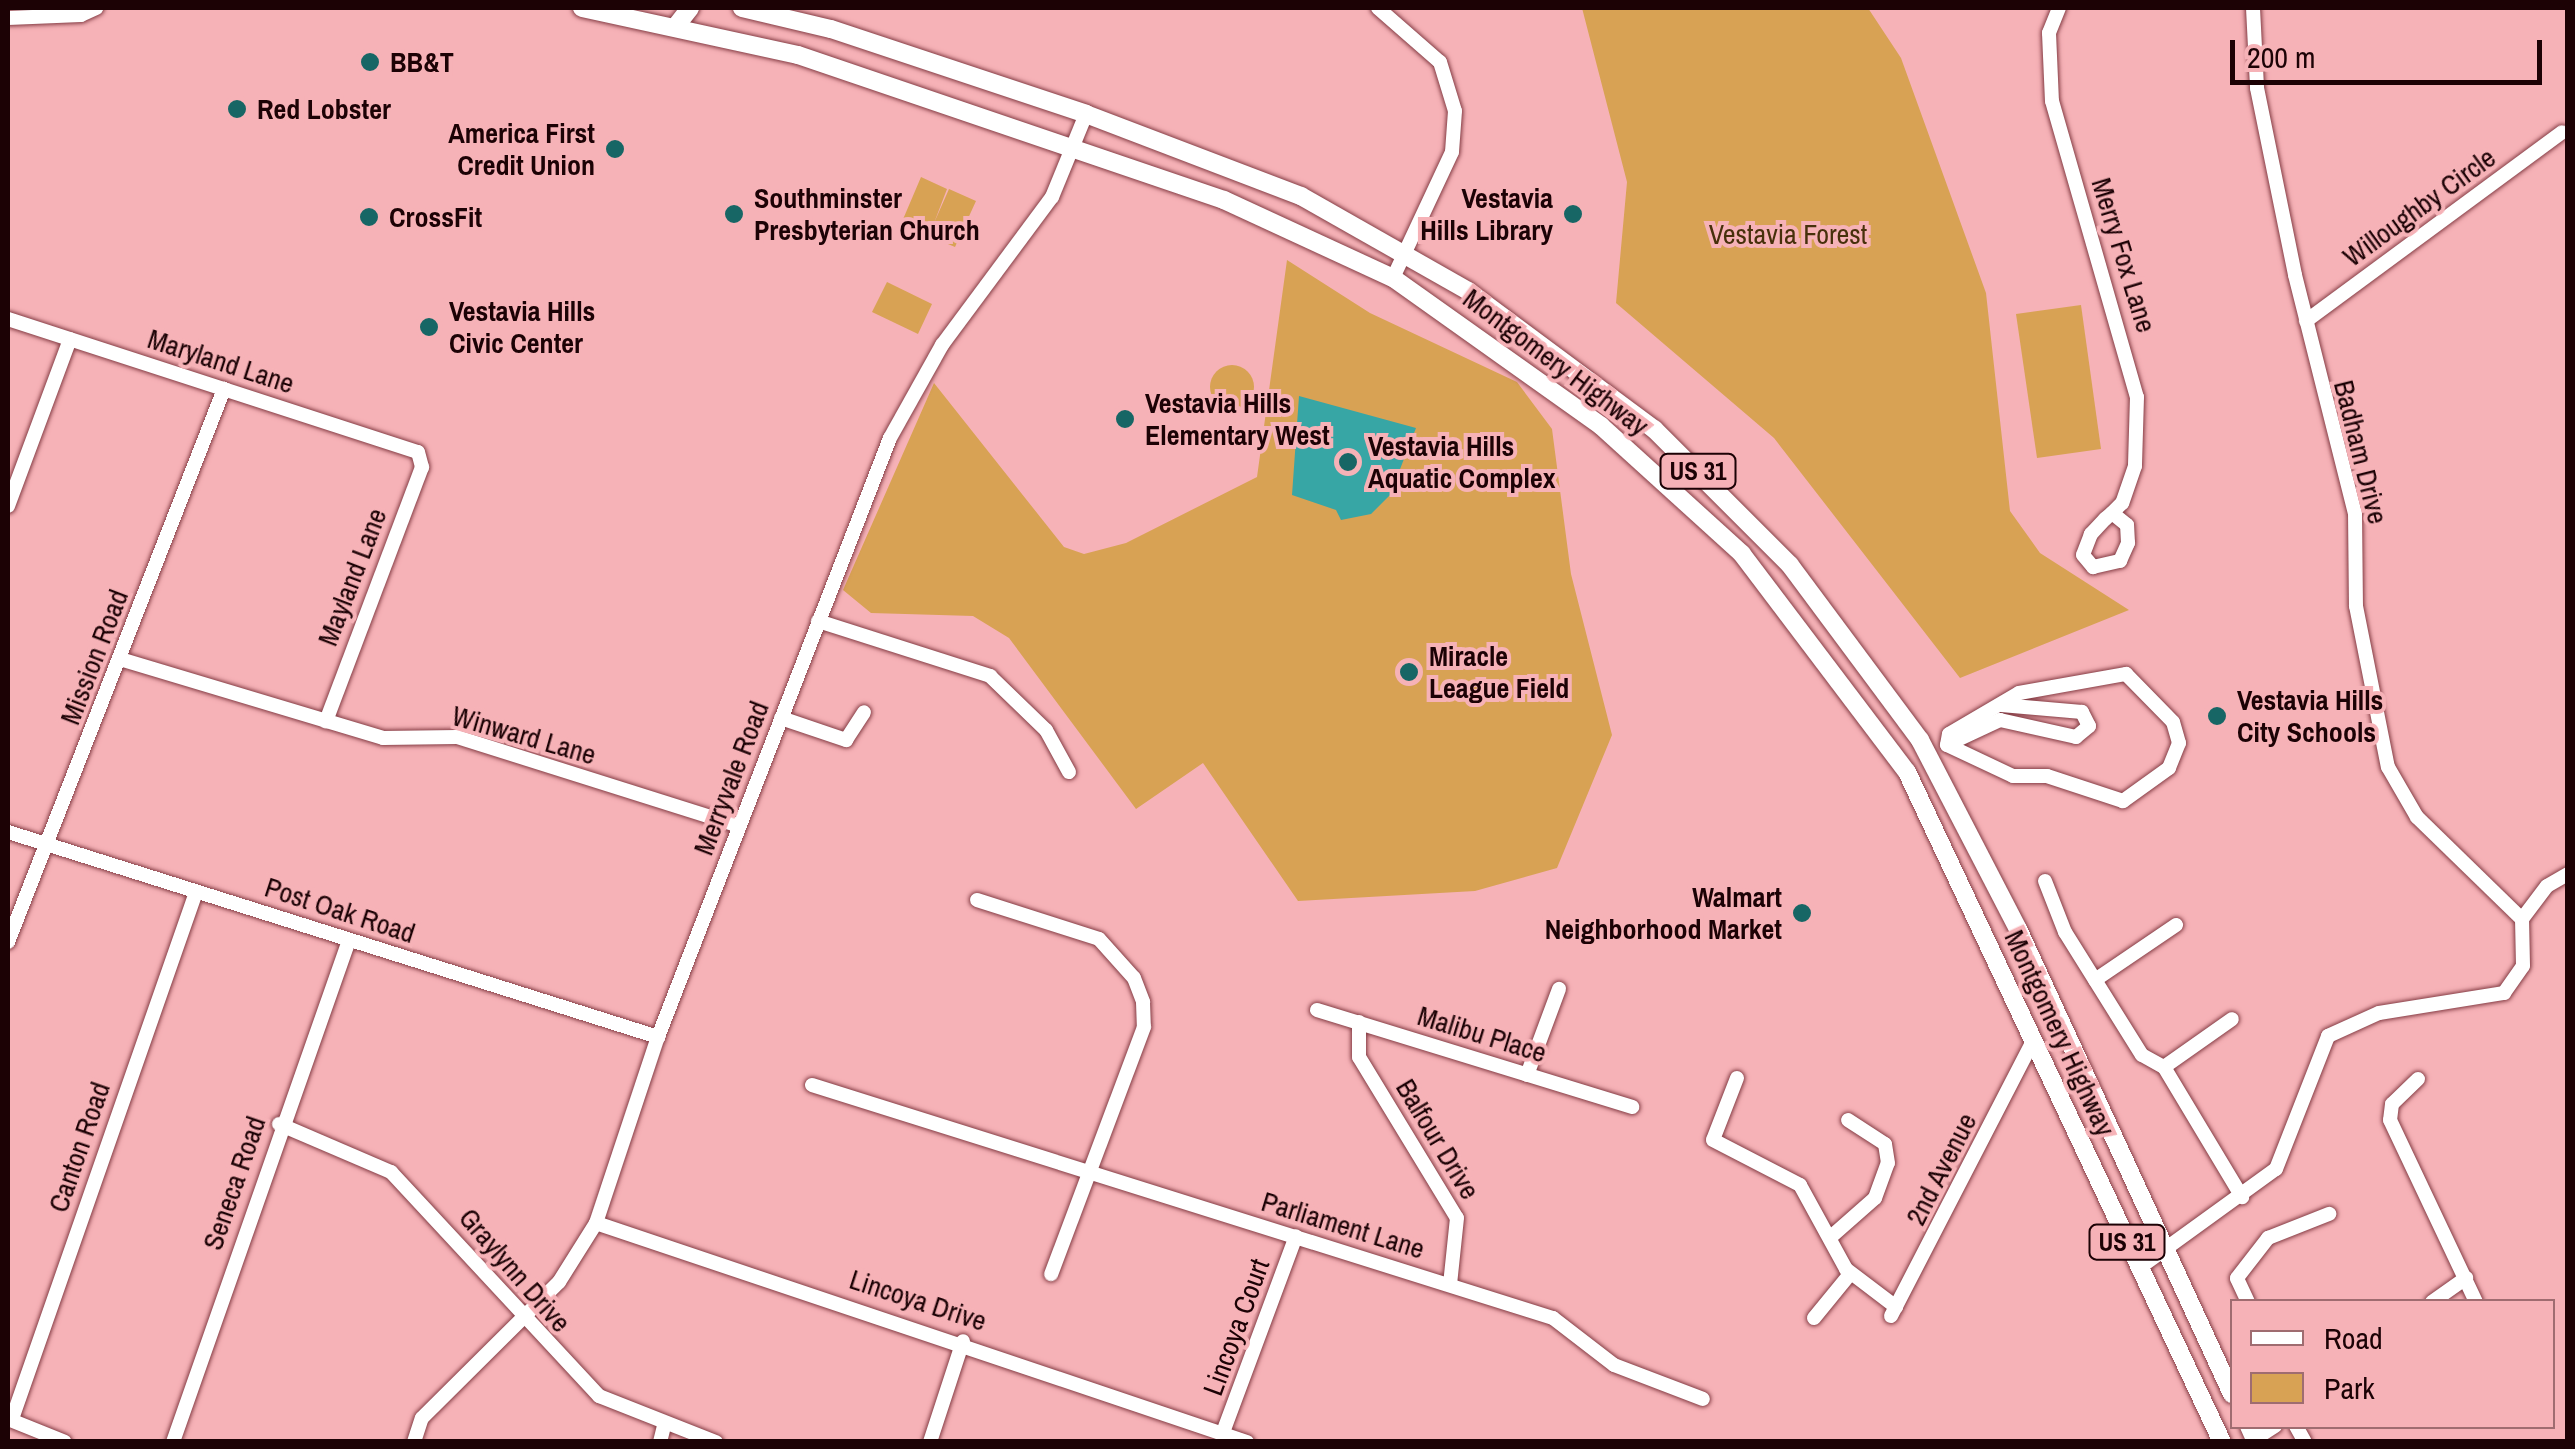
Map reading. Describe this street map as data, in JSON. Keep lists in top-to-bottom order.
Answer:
{
  "streets": {
    "main road": ["Montgomery Highway", "US 31"],
    "street": [
      "Willoughby Circle",
      "Merry Fox Lane",
      "Maryland Lane",
      "Badham Drive",
      "Mayland Lane",
      "Mission Road",
      "Winward Lane",
      "Merryvale Road",
      "Post Oak Road",
      "Malibu Place",
      "Balfour Drive",
      "Canton Road",
      "2nd Avenue",
      "Seneca Road",
      "Parliament Lane",
      "Graylynn Drive",
      "Lincoya Drive",
      "Lincoya Court"
    ]
  },
  "crossings": [
    ["Willoughby Circle", "Badham Drive"],
    ["Maryland Lane", "Mayland Lane"],
    ["Maryland Lane", "Mission Road"],
    ["Montgomery Highway", "Merryvale Road"],
    ["Montgomery Highway", "2nd Avenue"],
    ["Mayland Lane", "Winward Lane"],
    ["Mission Road", "Winward Lane"],
    ["Mission Road", "Post Oak Road"],
    ["Winward Lane", "Merryvale Road"],
    ["Merryvale Road", "Post Oak Road"],
    ["Merryvale Road", "Graylynn Drive"],
    ["Merryvale Road", "Lincoya Drive"],
    ["Post Oak Road", "Canton Road"],
    ["Post Oak Road", "Seneca Road"],
    ["Malibu Place", "Balfour Drive"],
    ["Balfour Drive", "Parliament Lane"],
    ["Seneca Road", "Graylynn Drive"],
    ["Parliament Lane", "Lincoya Court"],
    ["Lincoya Drive", "Lincoya Court"]
  ],
  "parks": ["Vestavia Forest"],
  "places": [
    "BB&T",
    "Red Lobster",
    "America First Credit Union",
    "Southminster Presbyterian Church",
    "Vestavia Hills Library",
    "CrossFit",
    "Vestavia Hills Civic Center",
    "Vestavia Hills Elementary West",
    "Vestavia Hills Aquatic Complex",
    "Miracle League Field",
    "Vestavia Hills City Schools",
    "Walmart Neighborhood Market"
  ],
  "legend": ["Road", "Park"],
  "scale_bar": "200 m"
}
